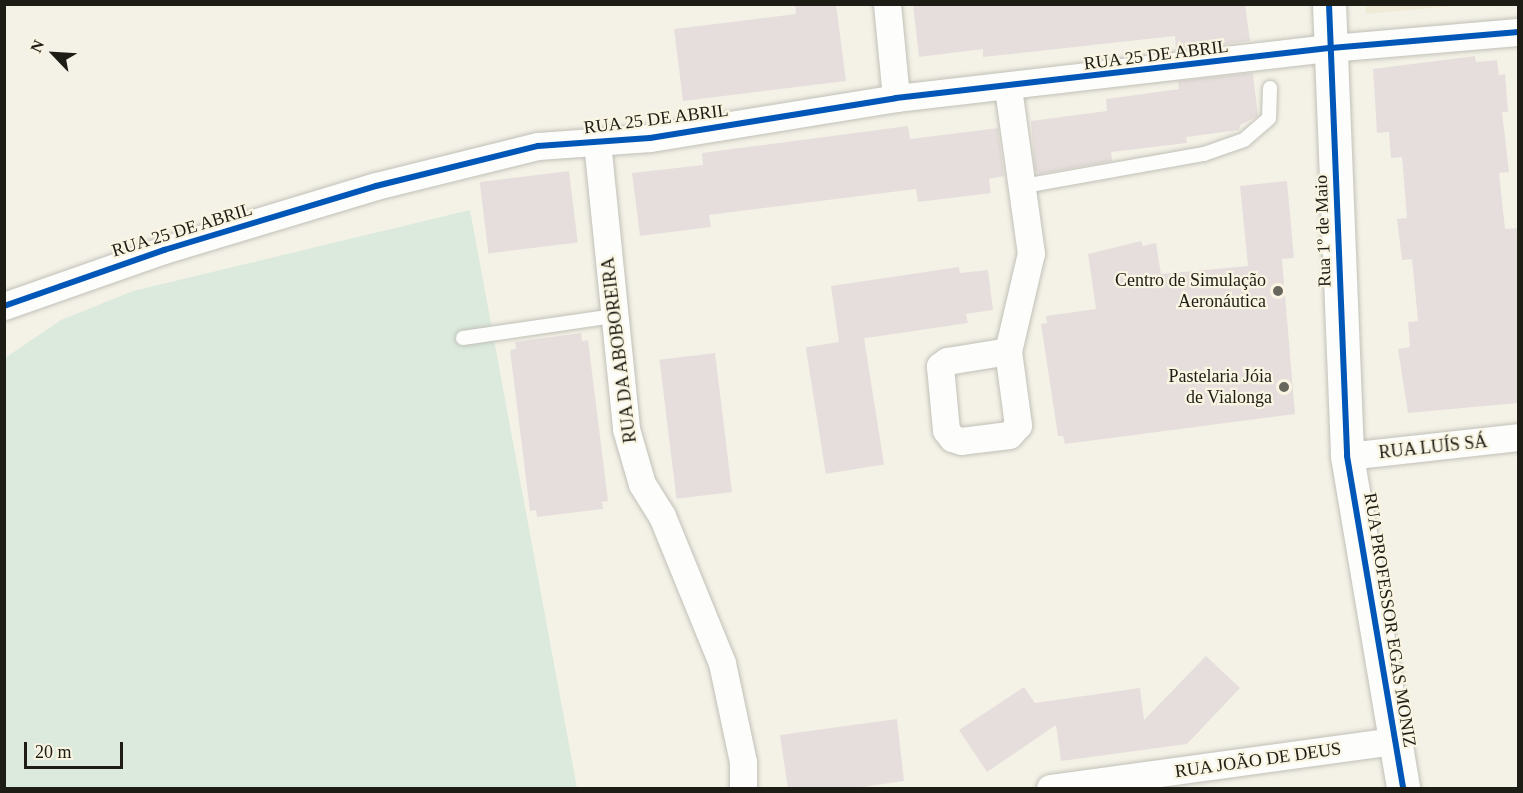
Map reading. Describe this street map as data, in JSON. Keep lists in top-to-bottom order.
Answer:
{
  "streets": {
    "street": [
      "RUA 25 DE ABRIL",
      "Rua 1º de Maio",
      "RUA DA ABOBOREIRA",
      "RUA LUÍS SÁ",
      "RUA PROFESSOR EGAS MONIZ",
      "RUA JOÃO DE DEUS"
    ]
  },
  "crossings": [
    ["RUA 25 DE ABRIL", "Rua 1º de Maio"],
    ["RUA 25 DE ABRIL", "RUA DA ABOBOREIRA"],
    ["Rua 1º de Maio", "RUA LUÍS SÁ"],
    ["Rua 1º de Maio", "RUA PROFESSOR EGAS MONIZ"],
    ["RUA LUÍS SÁ", "RUA PROFESSOR EGAS MONIZ"],
    ["RUA PROFESSOR EGAS MONIZ", "RUA JOÃO DE DEUS"]
  ],
  "places": ["Centro de Simulação Aeronáutica", "Pastelaria Jóia de Vialonga"],
  "scale_bar": "20 m",
  "north": "top left"
}
